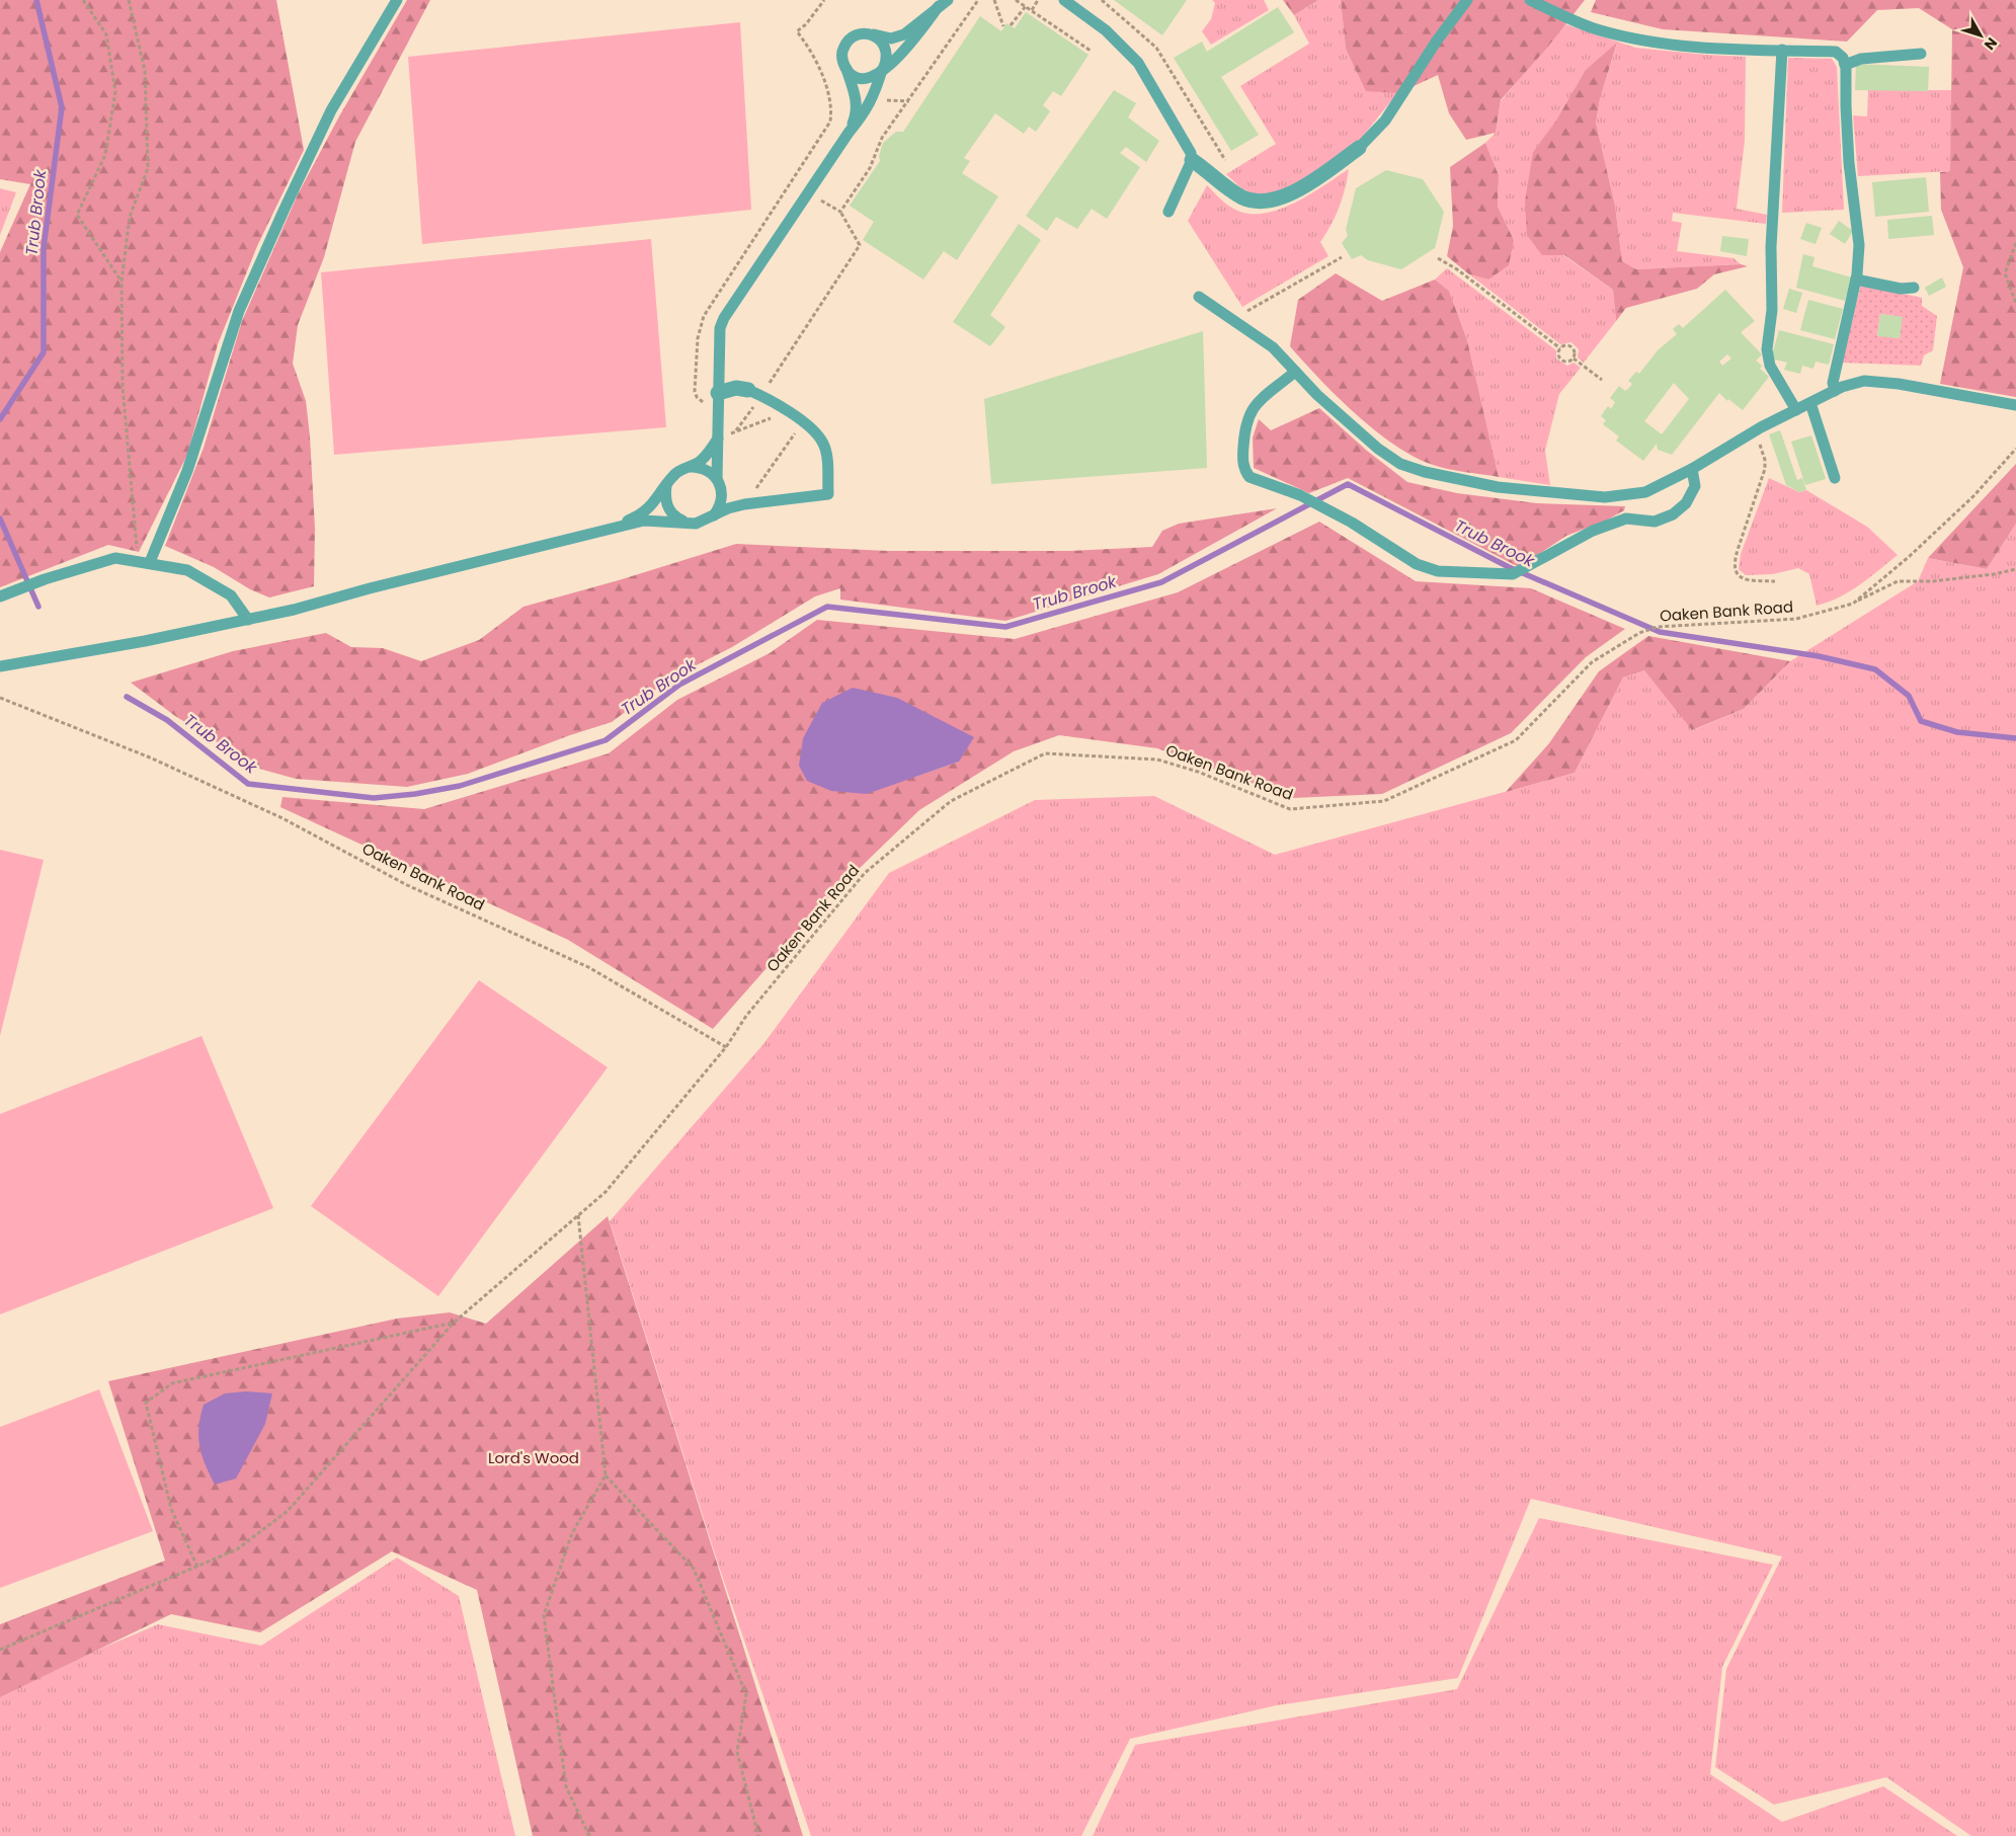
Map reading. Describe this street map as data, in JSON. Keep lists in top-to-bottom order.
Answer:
{
  "streets": {
    "path": ["Oaken Bank Road"]
  },
  "water": ["Trub Brook"],
  "parks": ["Lord's Wood"],
  "north": "bottom right"
}
